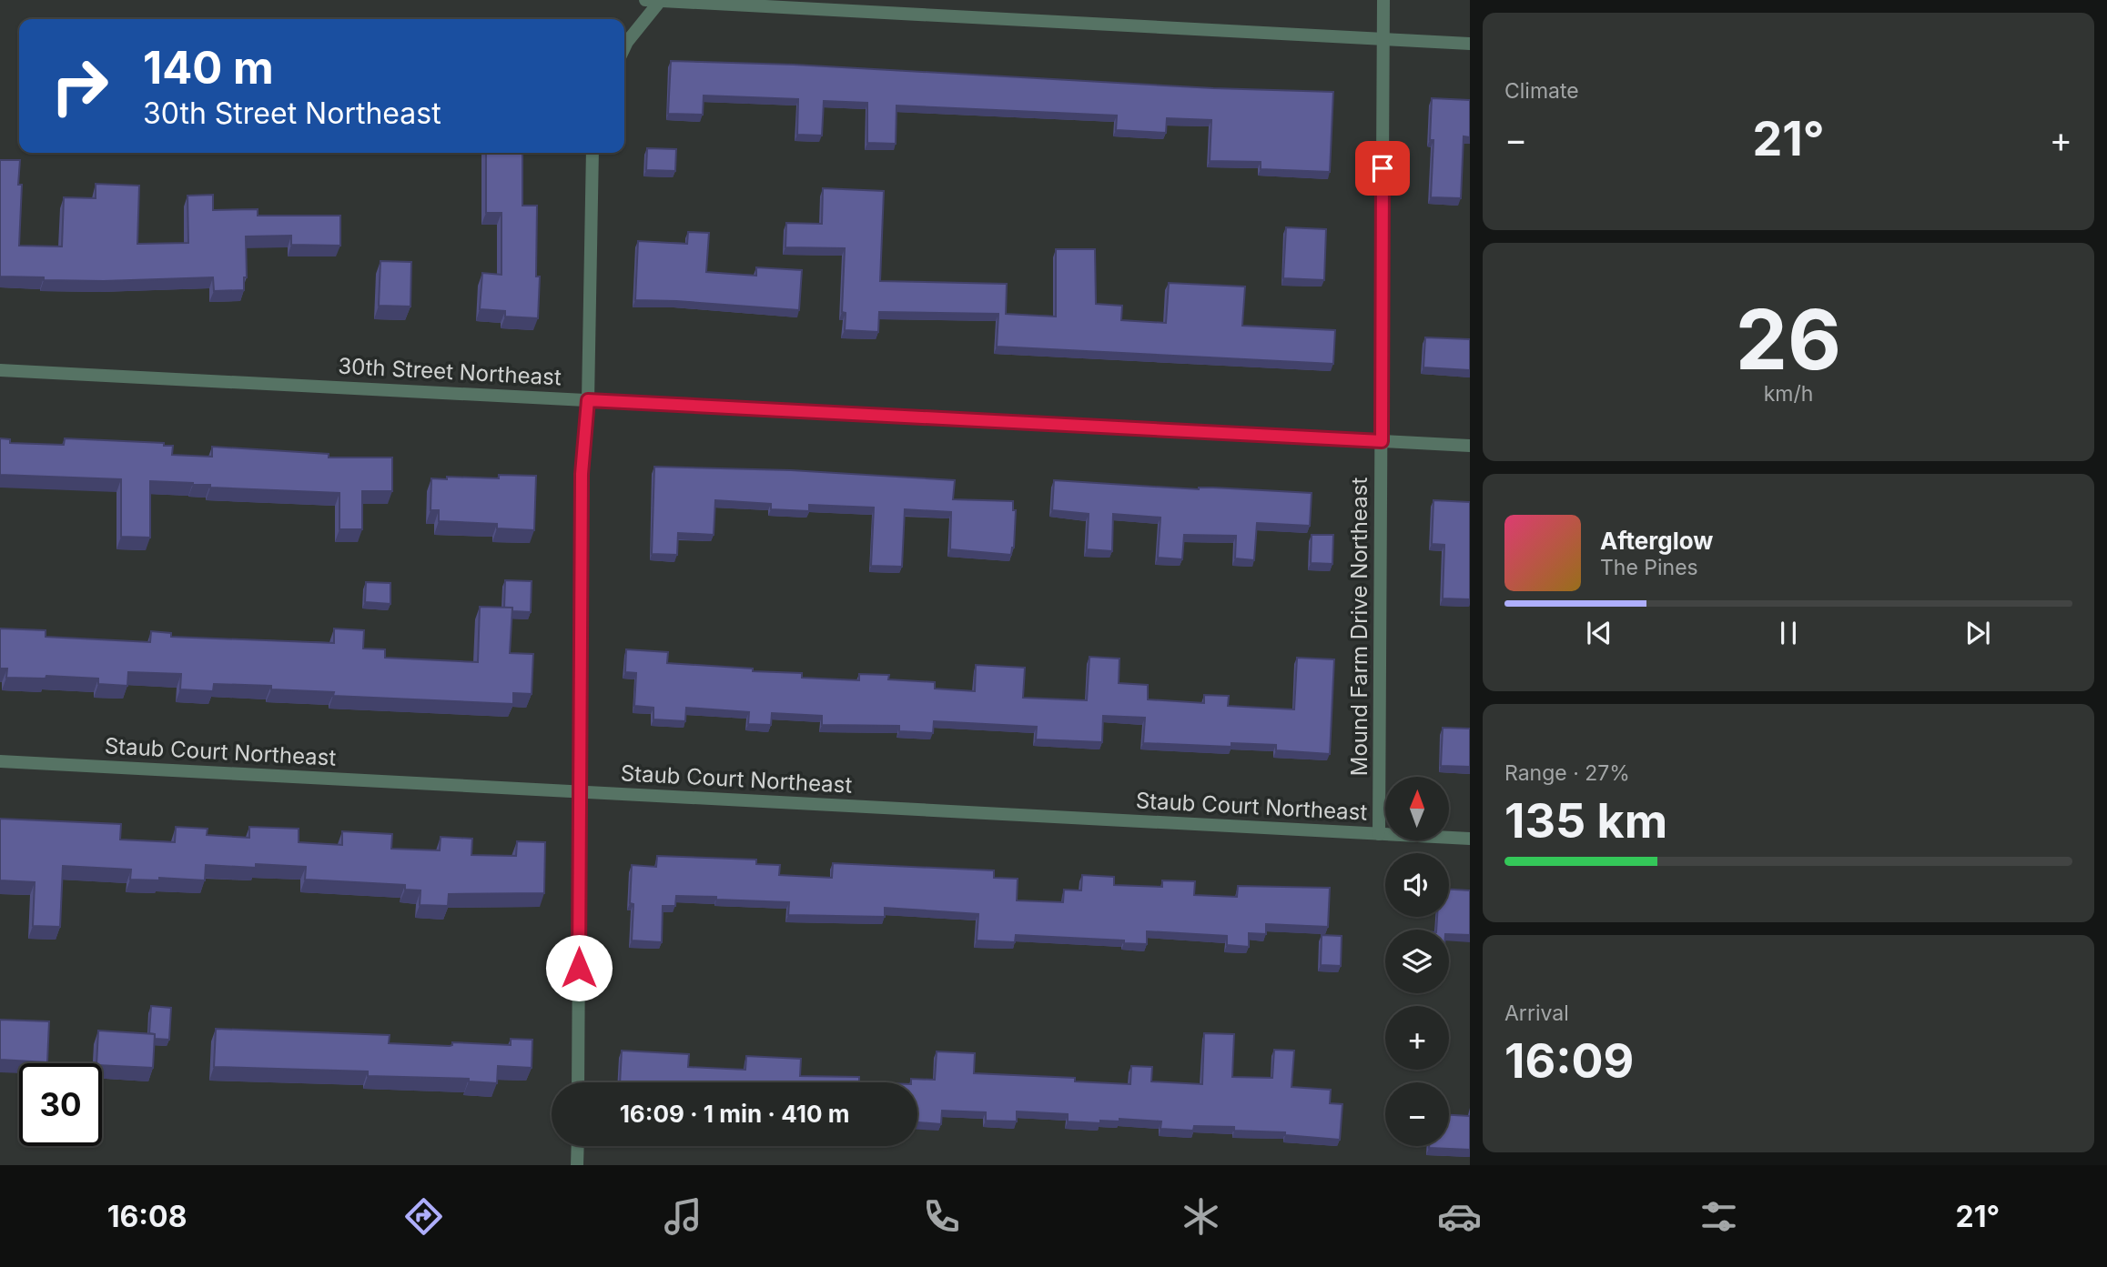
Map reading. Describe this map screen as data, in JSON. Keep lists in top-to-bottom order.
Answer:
{
  "streets": {
    "street": ["30th Street Northeast", "Mound Farm Drive Northeast", "Staub Court Northeast"]
  },
  "crossings": [
    ["30th Street Northeast", "Mound Farm Drive Northeast"],
    ["Mound Farm Drive Northeast", "Staub Court Northeast"]
  ],
  "north": "top",
  "page": {
    "tile": [
      "Climate",
      ["26", "km/h"],
      ["Range · 27%", "135 km"],
      ["Arrival", "16:09"]
    ],
    "turn": ["140 m", "30th Street Northeast"],
    "heat": ["−", "21°", "+"],
    "song": ["Afterglow", "The Pines"],
    "map_buttons": ["+", "−"],
    "limit": "30",
    "trip": "16:09 · 1 min · 410 m",
    "tabs": ["16:08", "21°"]
  }
}
